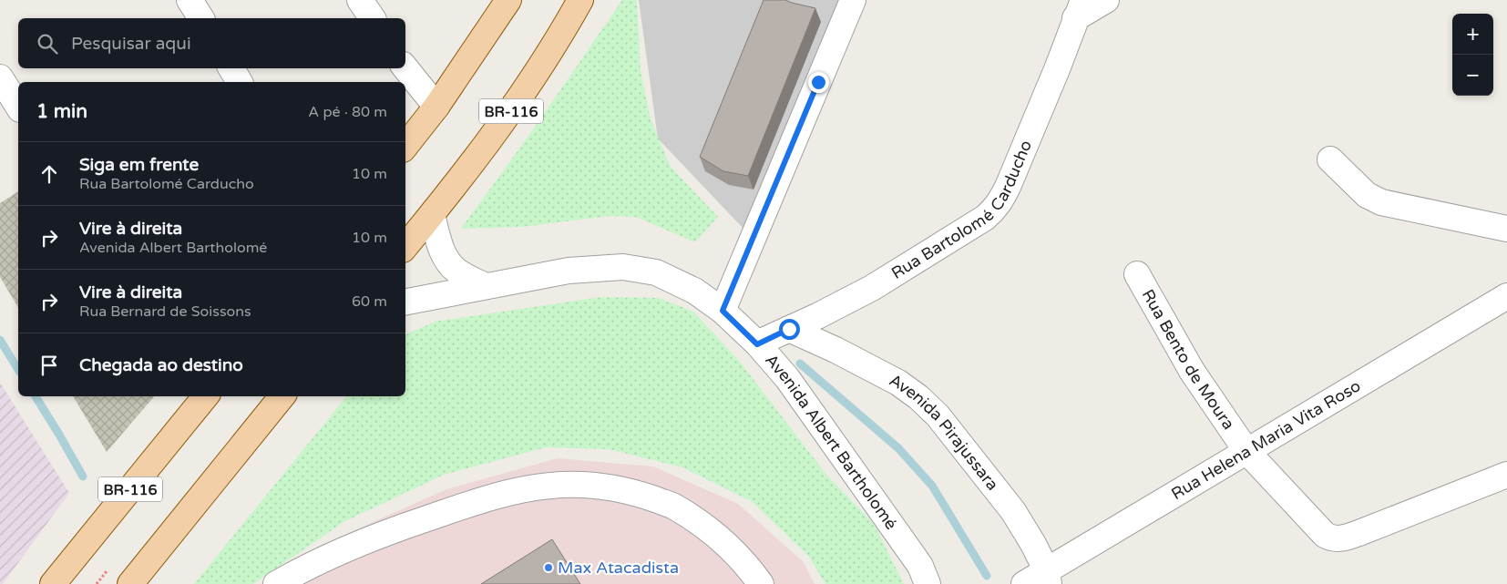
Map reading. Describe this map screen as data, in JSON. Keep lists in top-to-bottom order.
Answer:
{
  "streets": {
    "main road": ["BR-116"],
    "street": [
      "Rua Bartolomé Carducho",
      "Rua Bento de Moura",
      "Avenida Pirajussara",
      "Rua Helena Maria Vita Roso",
      "Avenida Albert Bartholomé"
    ]
  },
  "crossings": [
    ["Rua Bartolomé Carducho", "Avenida Pirajussara"],
    ["Rua Bartolomé Carducho", "Avenida Albert Bartholomé"],
    ["Rua Bento de Moura", "Rua Helena Maria Vita Roso"],
    ["Avenida Pirajussara", "Rua Helena Maria Vita Roso"]
  ],
  "places": ["Max Atacadista"],
  "page": {
    "map_buttons": ["+", "−"],
    "search": "Pesquisar aqui",
    "heading": ["1 min", "A pé · 80 m"],
    "list": [
      ["Siga em frente", "Rua Bartolomé Carducho", "10 m"],
      ["Vire à direita", "Avenida Albert Bartholomé", "10 m"],
      ["Vire à direita", "Rua Bernard de Soissons", "60 m"],
      "Chegada ao destino"
    ]
  }
}
